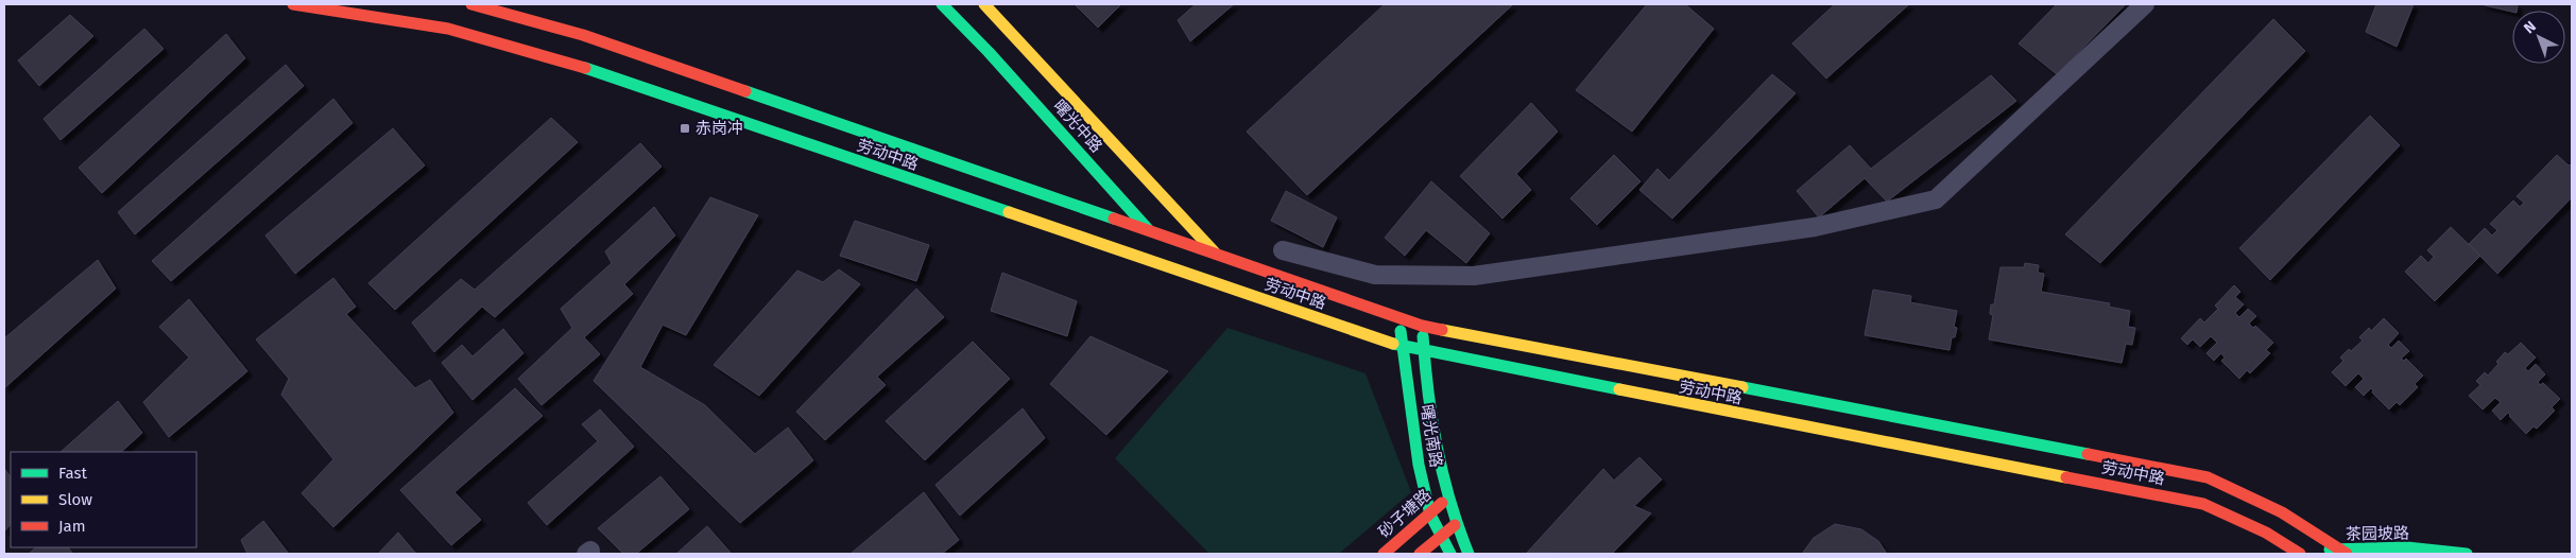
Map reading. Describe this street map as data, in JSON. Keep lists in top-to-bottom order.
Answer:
{
  "streets": {
    "main road": [
      "曙光中路",
      "劳动中路",
      "曙光南路",
      "砂子塘路",
      "茶园坡路"
    ]
  },
  "crossings": [
    ["曙光中路", "劳动中路"],
    ["劳动中路", "曙光南路"],
    ["劳动中路", "茶园坡路"],
    ["曙光南路", "砂子塘路"]
  ],
  "places": {
    "transit": ["赤岗冲"]
  },
  "legend": ["Fast", "Slow", "Jam"],
  "north": "top left"
}
